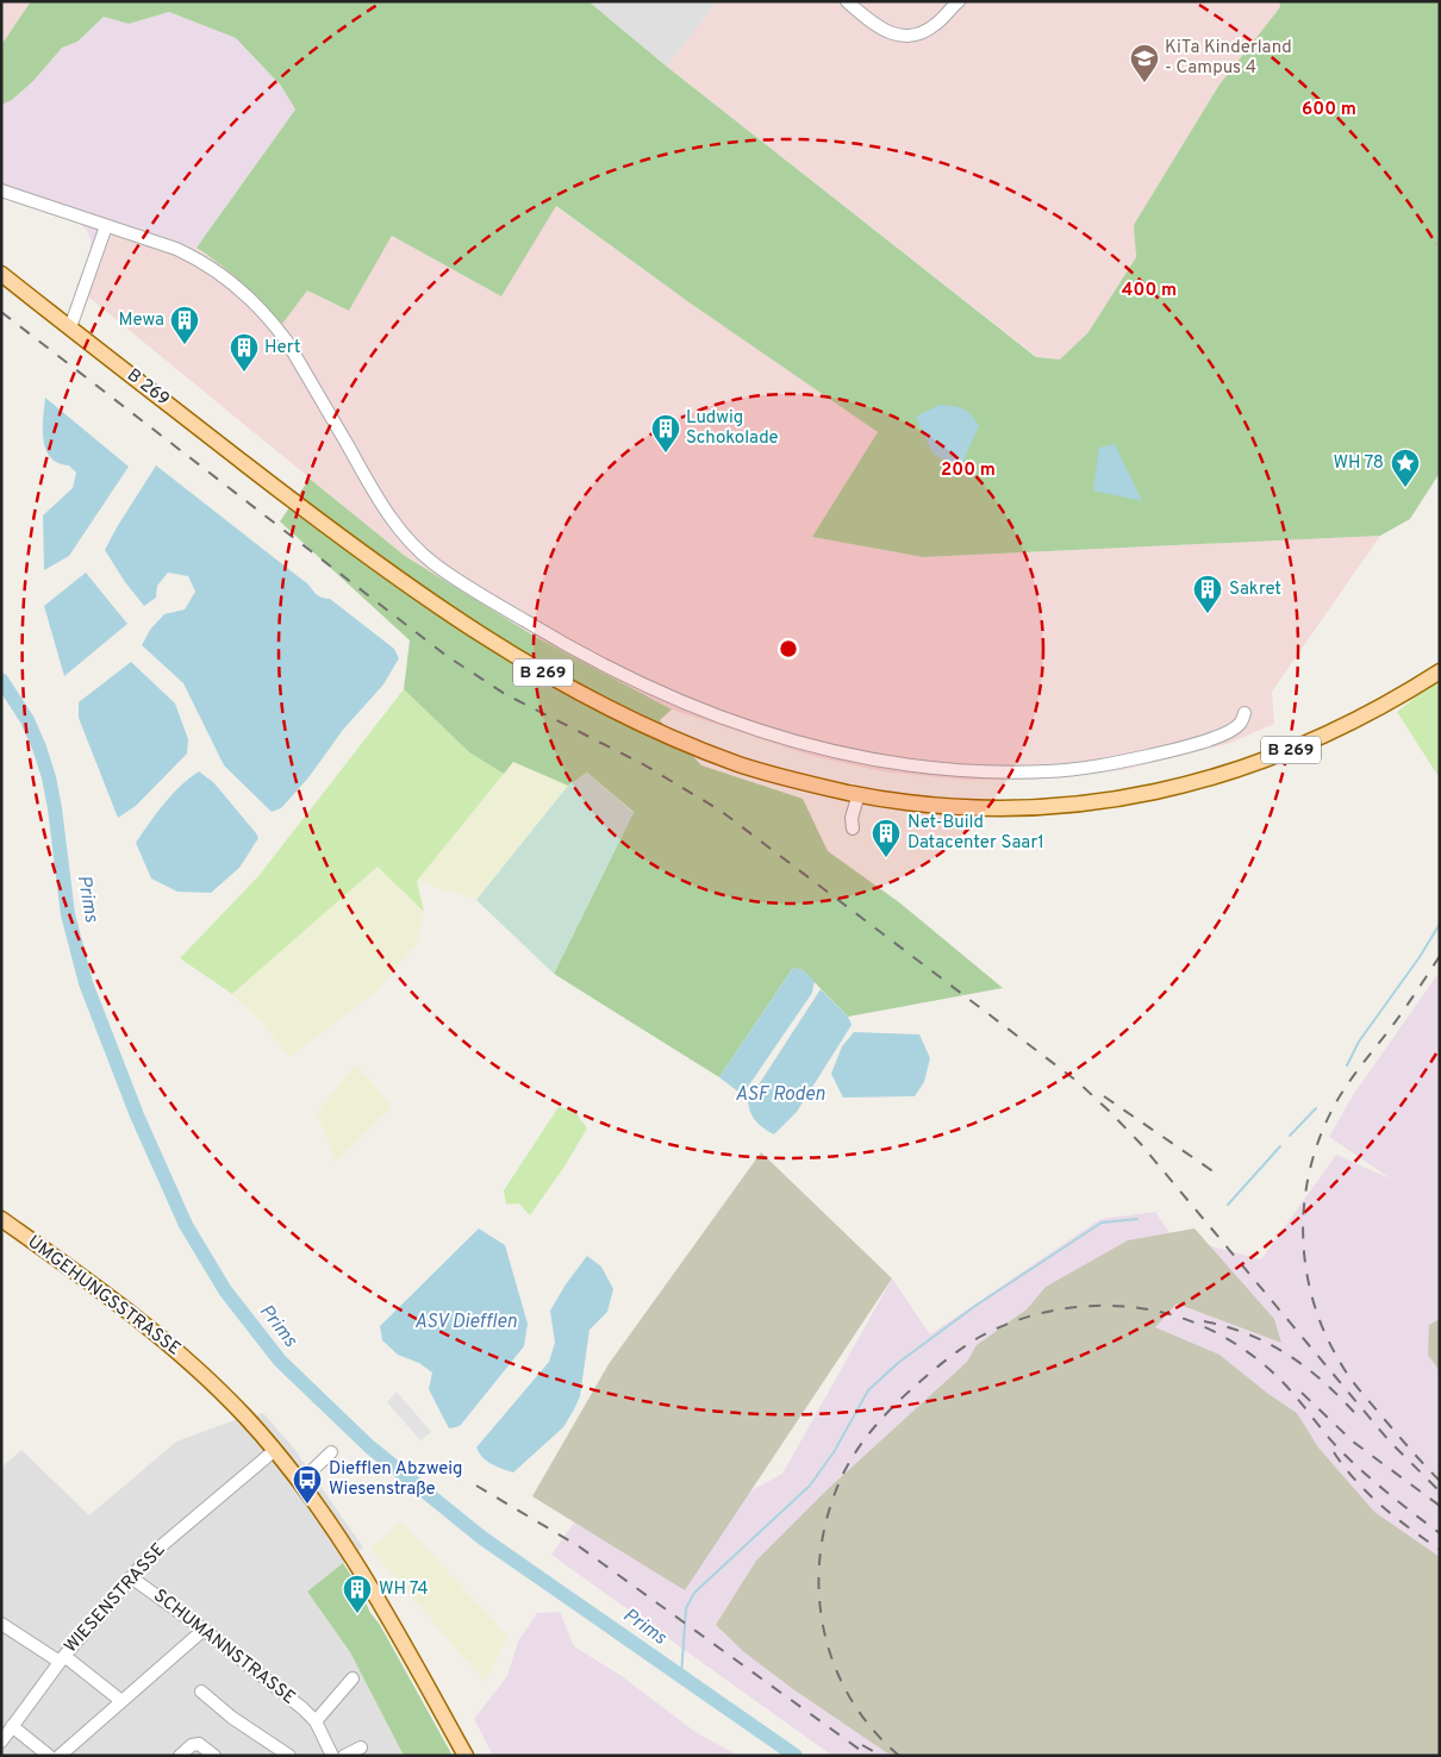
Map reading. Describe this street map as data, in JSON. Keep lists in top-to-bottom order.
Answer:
{
  "streets": {
    "main road": ["B 269", "UMGEHUNGSSTRASSE"],
    "street": ["WIESENSTRASSE", "SCHUMANNSTRASSE"]
  },
  "crossings": [
    ["UMGEHUNGSSTRASSE", "WIESENSTRASSE"],
    ["WIESENSTRASSE", "SCHUMANNSTRASSE"]
  ],
  "water": ["Prims", "ASF Roden", "ASV Diefflen"],
  "places": {
    "school or university": ["KiTa Kinderland - Campus 4"],
    "building": [
      "Mewa",
      "Hert",
      "Ludwig Schokolade",
      "Sakret",
      "Net-Build Datacenter Saar1",
      "WH 74"
    ],
    "place": ["WH 78"],
    "bus stop": ["Diefflen Abzweig Wiesenstraße"]
  },
  "rings": ["600 m", "400 m", "200 m"]
}
